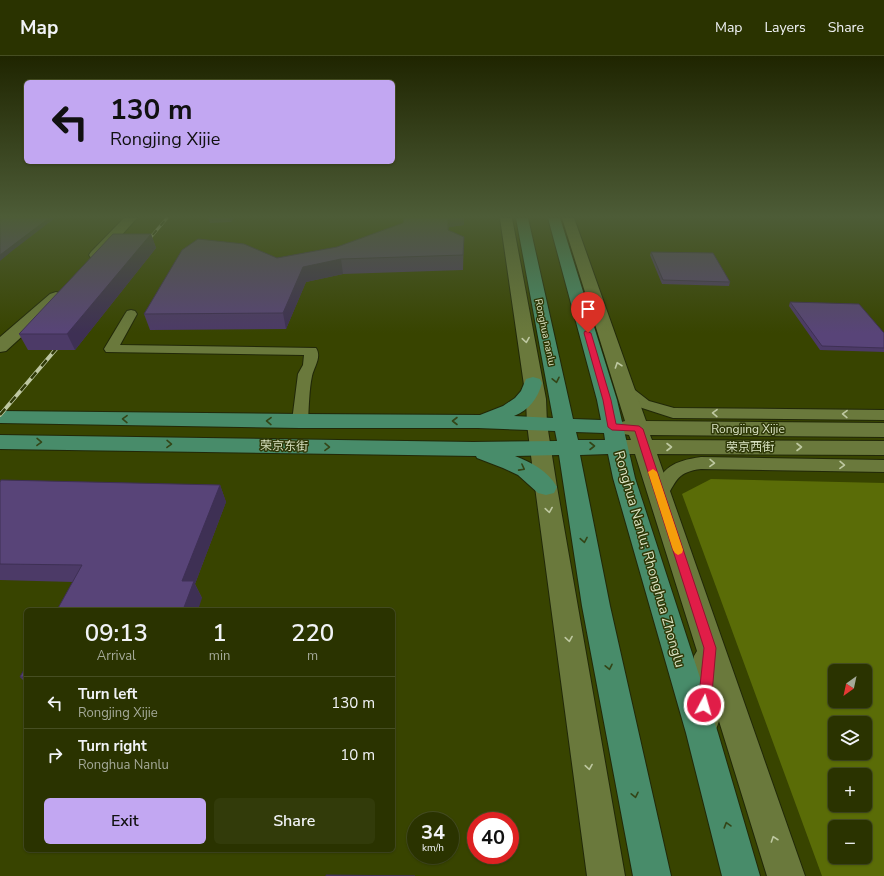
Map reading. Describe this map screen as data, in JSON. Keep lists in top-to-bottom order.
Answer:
{
  "streets": {
    "main road": ["Ronghua nanlu", "荣京东街", "Ronghua Nanlu; Rhonghua Zhonglu"],
    "street": ["Rongjing Xijie", "荣京西街"]
  },
  "crossings": [
    ["Ronghua nanlu", "荣京东街"],
    ["Rongjing Xijie", "荣京西街"],
    ["Rongjing Xijie", "Ronghua Nanlu; Rhonghua Zhonglu"],
    ["荣京西街", "Ronghua Nanlu; Rhonghua Zhonglu"]
  ],
  "north": "bottom left",
  "page": {
    "header": "Map",
    "nav": ["Map", "Layers", "Share"],
    "turn": ["130 m", "Rongjing Xijie"],
    "eta": [
      "09:13",
      "Arrival",
      "1",
      "min",
      "220",
      "m"
    ],
    "map_buttons": ["+", "−"],
    "list": [
      {
        "name": "Turn left",
        "note": "Rongjing Xijie",
        "value": "130 m"
      },
      {
        "name": "Turn right",
        "note": "Ronghua Nanlu",
        "value": "10 m"
      }
    ],
    "buttons": ["Exit", "Share"],
    "speed": "34 km/h",
    "limit": "40"
  }
}
